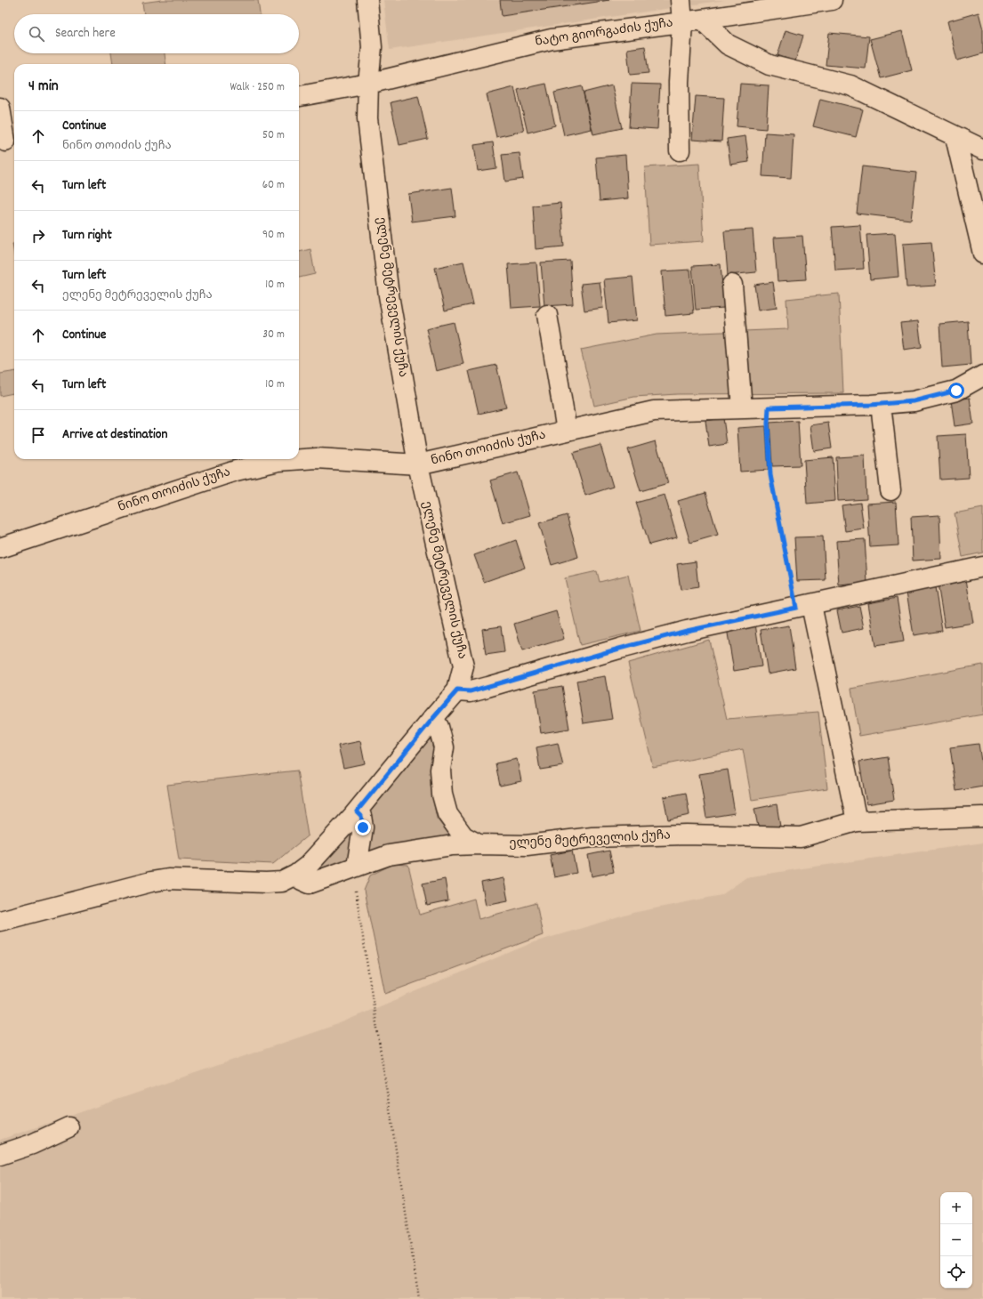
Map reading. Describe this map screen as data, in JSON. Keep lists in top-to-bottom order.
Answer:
{
  "streets": {
    "street": ["ნატო გიორგაძის ქუჩა", "ელენე მეტრეველის ქუჩა", "ნინო თოიძის ქუჩა"]
  },
  "crossings": [
    ["ნატო გიორგაძის ქუჩა", "ელენე მეტრეველის ქუჩა"],
    ["ელენე მეტრეველის ქუჩა", "ნინო თოიძის ქუჩა"]
  ],
  "page": {
    "search": "Search here",
    "heading": ["4 min", "Walk · 250 m"],
    "list": [
      ["Continue", "ნინო თოიძის ქუჩა", "50 m"],
      ["Turn left", "60 m"],
      ["Turn right", "90 m"],
      ["Turn left", "ელენე მეტრეველის ქუჩა", "10 m"],
      ["Continue", "30 m"],
      ["Turn left", "10 m"],
      "Arrive at destination"
    ],
    "map_buttons": ["+", "−"]
  }
}
